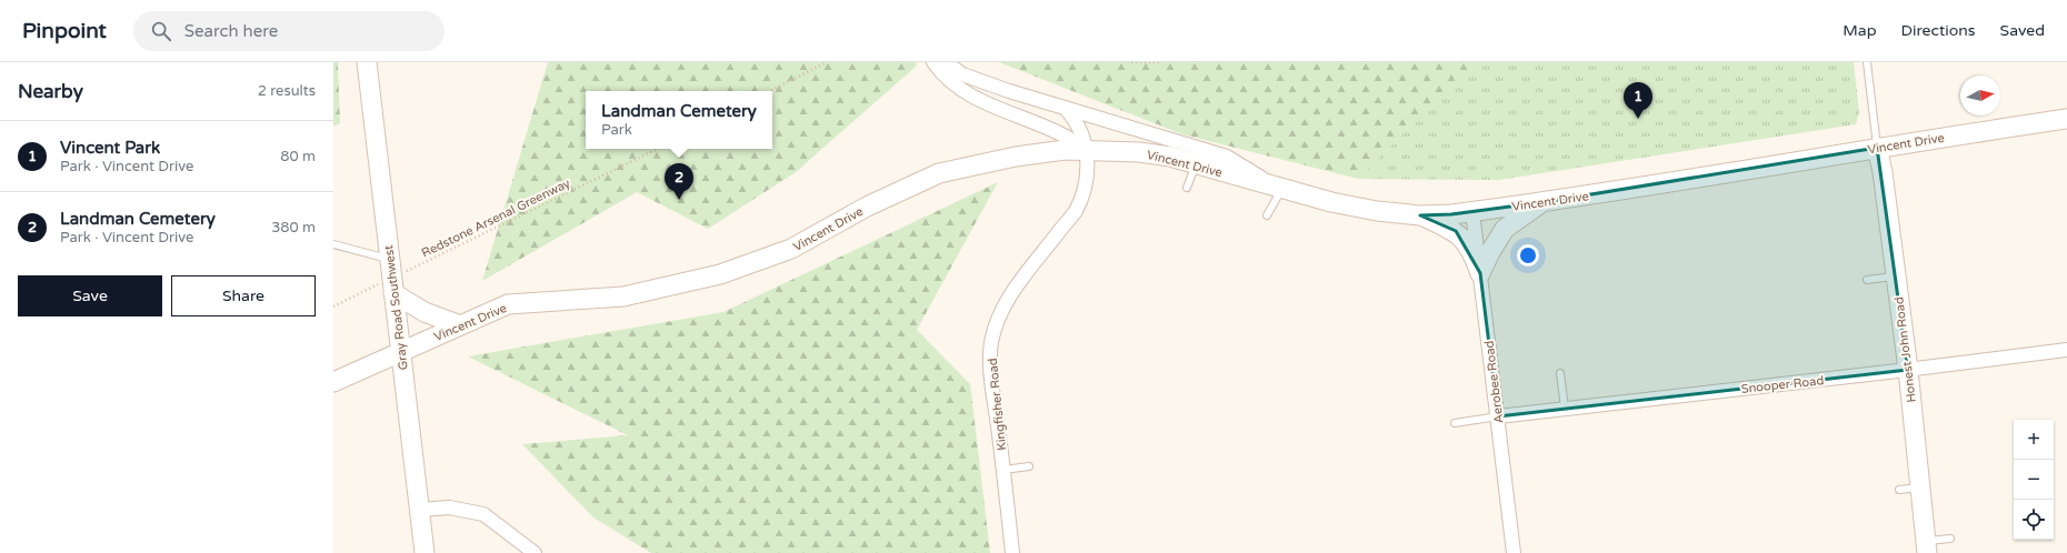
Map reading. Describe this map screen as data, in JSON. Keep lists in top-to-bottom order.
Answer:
{
  "streets": {
    "street": [
      "Vincent Drive",
      "Gray Road Southwest",
      "Honest John Road",
      "Aerobee Road",
      "Snooper Road",
      "Kingfisher Road"
    ],
    "path": ["Redstone Arsenal Greenway"]
  },
  "crossings": [
    ["Vincent Drive", "Gray Road Southwest"],
    ["Vincent Drive", "Honest John Road"],
    ["Vincent Drive", "Aerobee Road"],
    ["Vincent Drive", "Kingfisher Road"],
    ["Redstone Arsenal Greenway", "Gray Road Southwest"],
    ["Honest John Road", "Snooper Road"],
    ["Aerobee Road", "Snooper Road"]
  ],
  "north": "right",
  "page": {
    "header": "Pinpoint",
    "search": "Search here",
    "nav": ["Map", "Directions", "Saved"],
    "heading": ["Nearby", "2 results"],
    "pins": ["1", "2"],
    "popup": ["Landman Cemetery", "Park"],
    "list": [
      {
        "mark": "1",
        "name": "Vincent Park",
        "note": "Park · Vincent Drive",
        "value": "80 m"
      },
      {
        "mark": "2",
        "name": "Landman Cemetery",
        "note": "Park · Vincent Drive",
        "value": "380 m"
      }
    ],
    "buttons": ["Save", "Share"],
    "map_buttons": ["+", "−"]
  }
}
